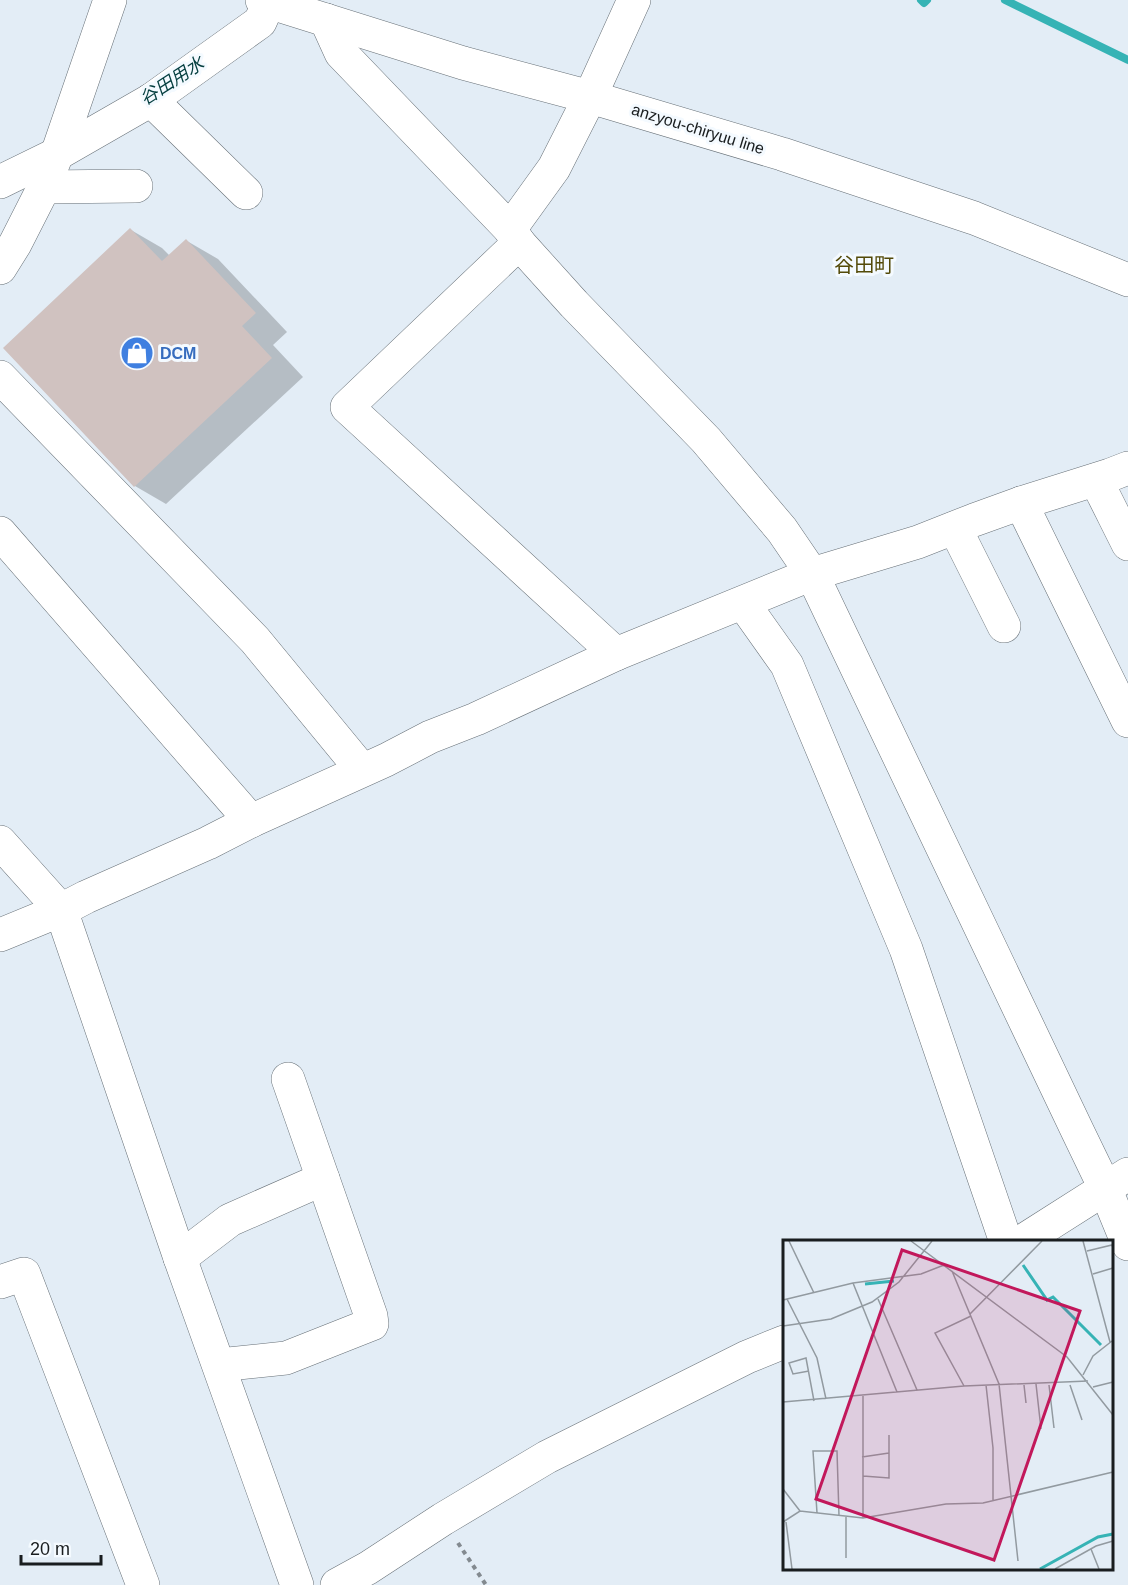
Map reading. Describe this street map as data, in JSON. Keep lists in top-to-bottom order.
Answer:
{
  "streets": {
    "street": ["anzyou-chiryuu line"]
  },
  "districts": ["谷田町"],
  "water": ["谷田用水"],
  "places": {
    "shop": ["DCM"]
  },
  "scale_bar": "20 m"
}
